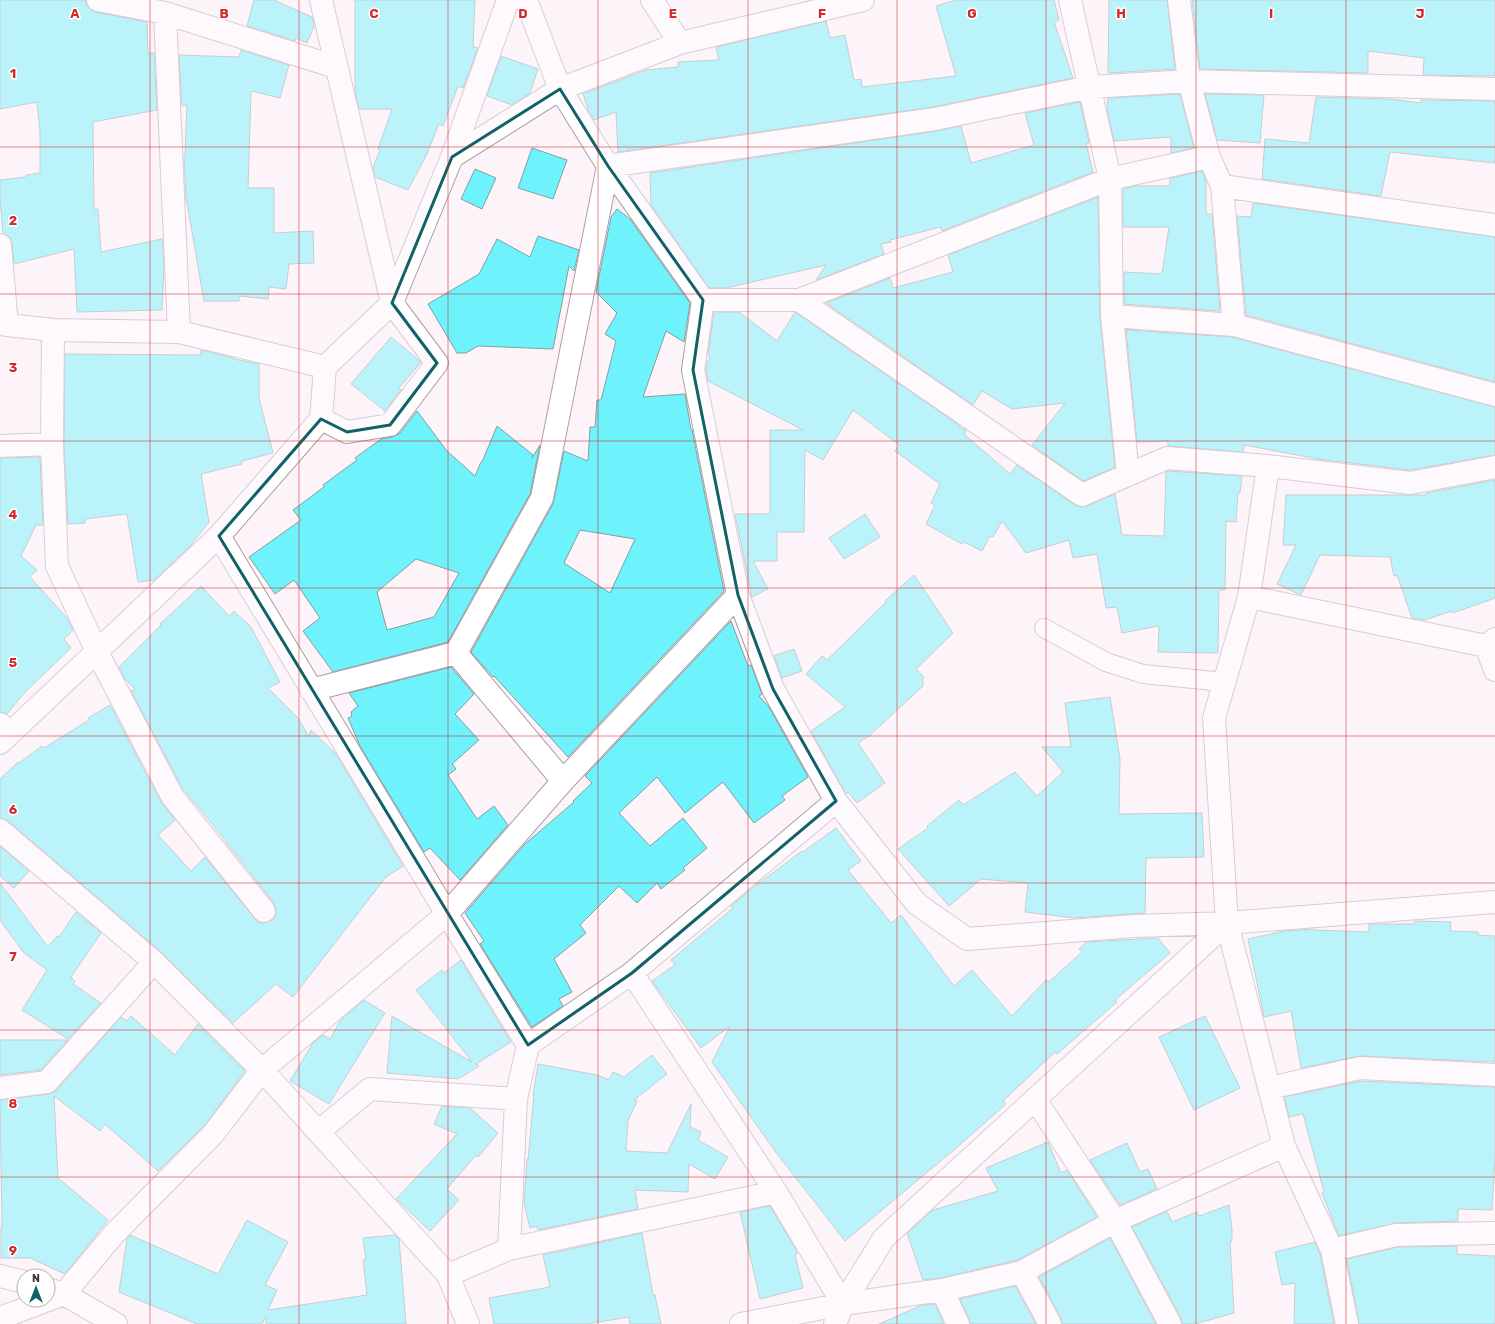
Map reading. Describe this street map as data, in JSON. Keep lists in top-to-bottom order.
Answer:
{
  "north": "top",
  "grid": {
    "columns": [
      "A",
      "B",
      "C",
      "D",
      "E",
      "F",
      "G",
      "H",
      "I",
      "J"
    ],
    "rows": [
      "1",
      "2",
      "3",
      "4",
      "5",
      "6",
      "7",
      "8",
      "9"
    ]
  }
}
